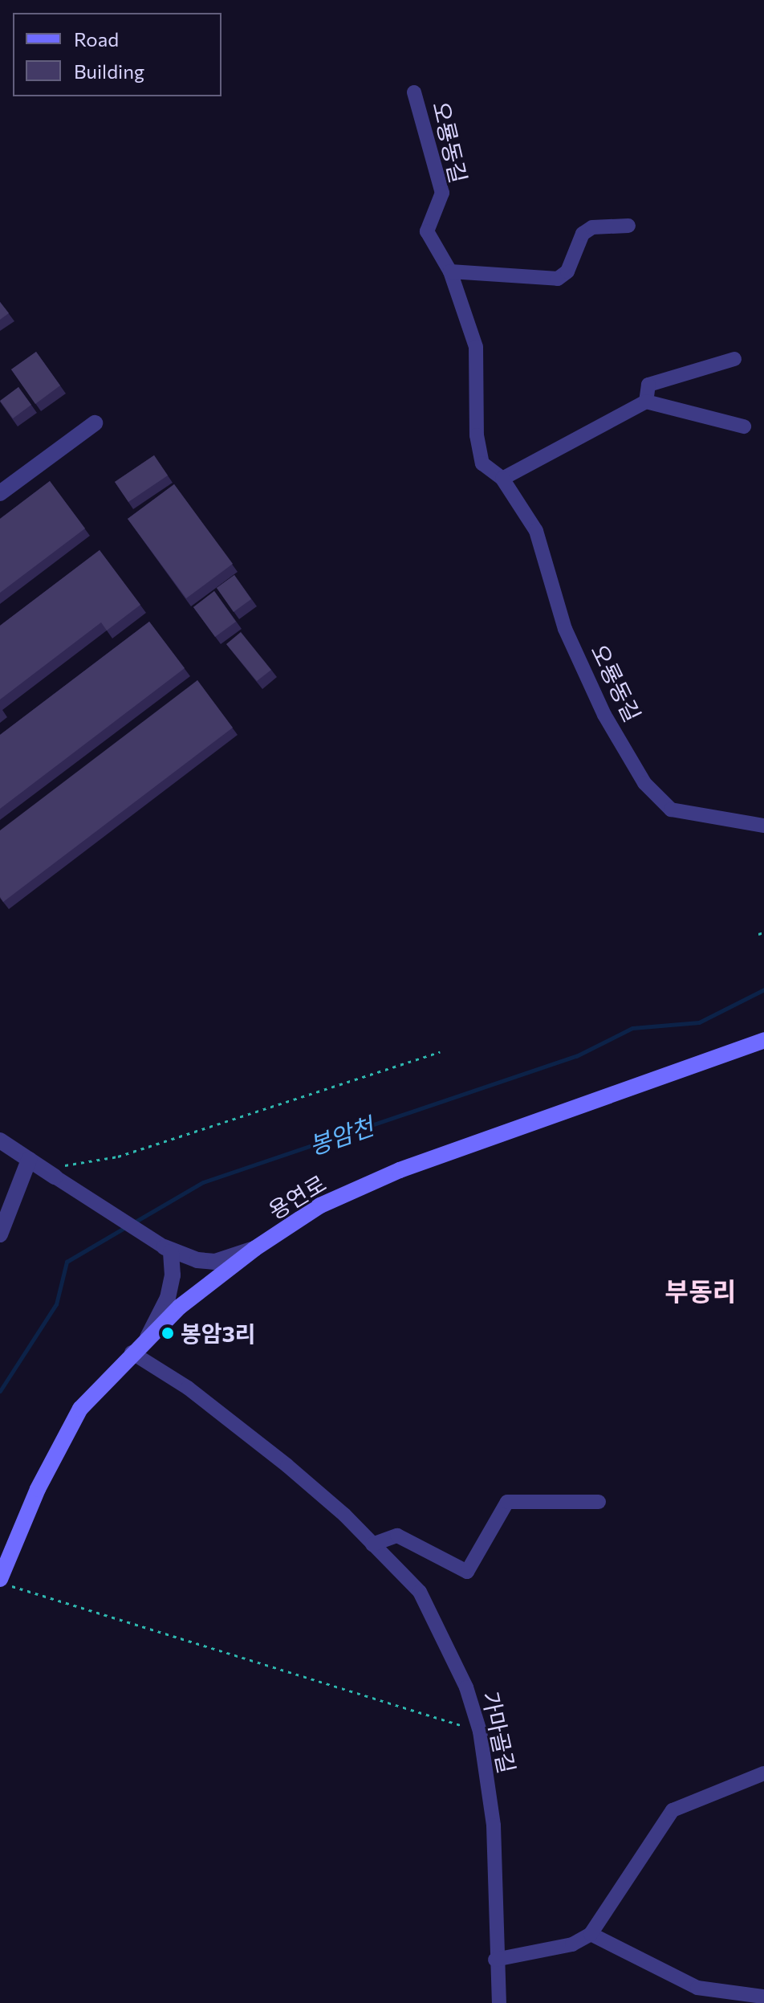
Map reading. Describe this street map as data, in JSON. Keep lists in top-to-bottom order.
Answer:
{
  "streets": {
    "main road": ["용연로"],
    "street": ["오룡동길", "가마골길"]
  },
  "crossings": [
    ["용연로", "가마골길"]
  ],
  "districts": ["부동리"],
  "water": ["봉암천"],
  "places": ["봉암3리"],
  "legend": ["Road", "Building"]
}
